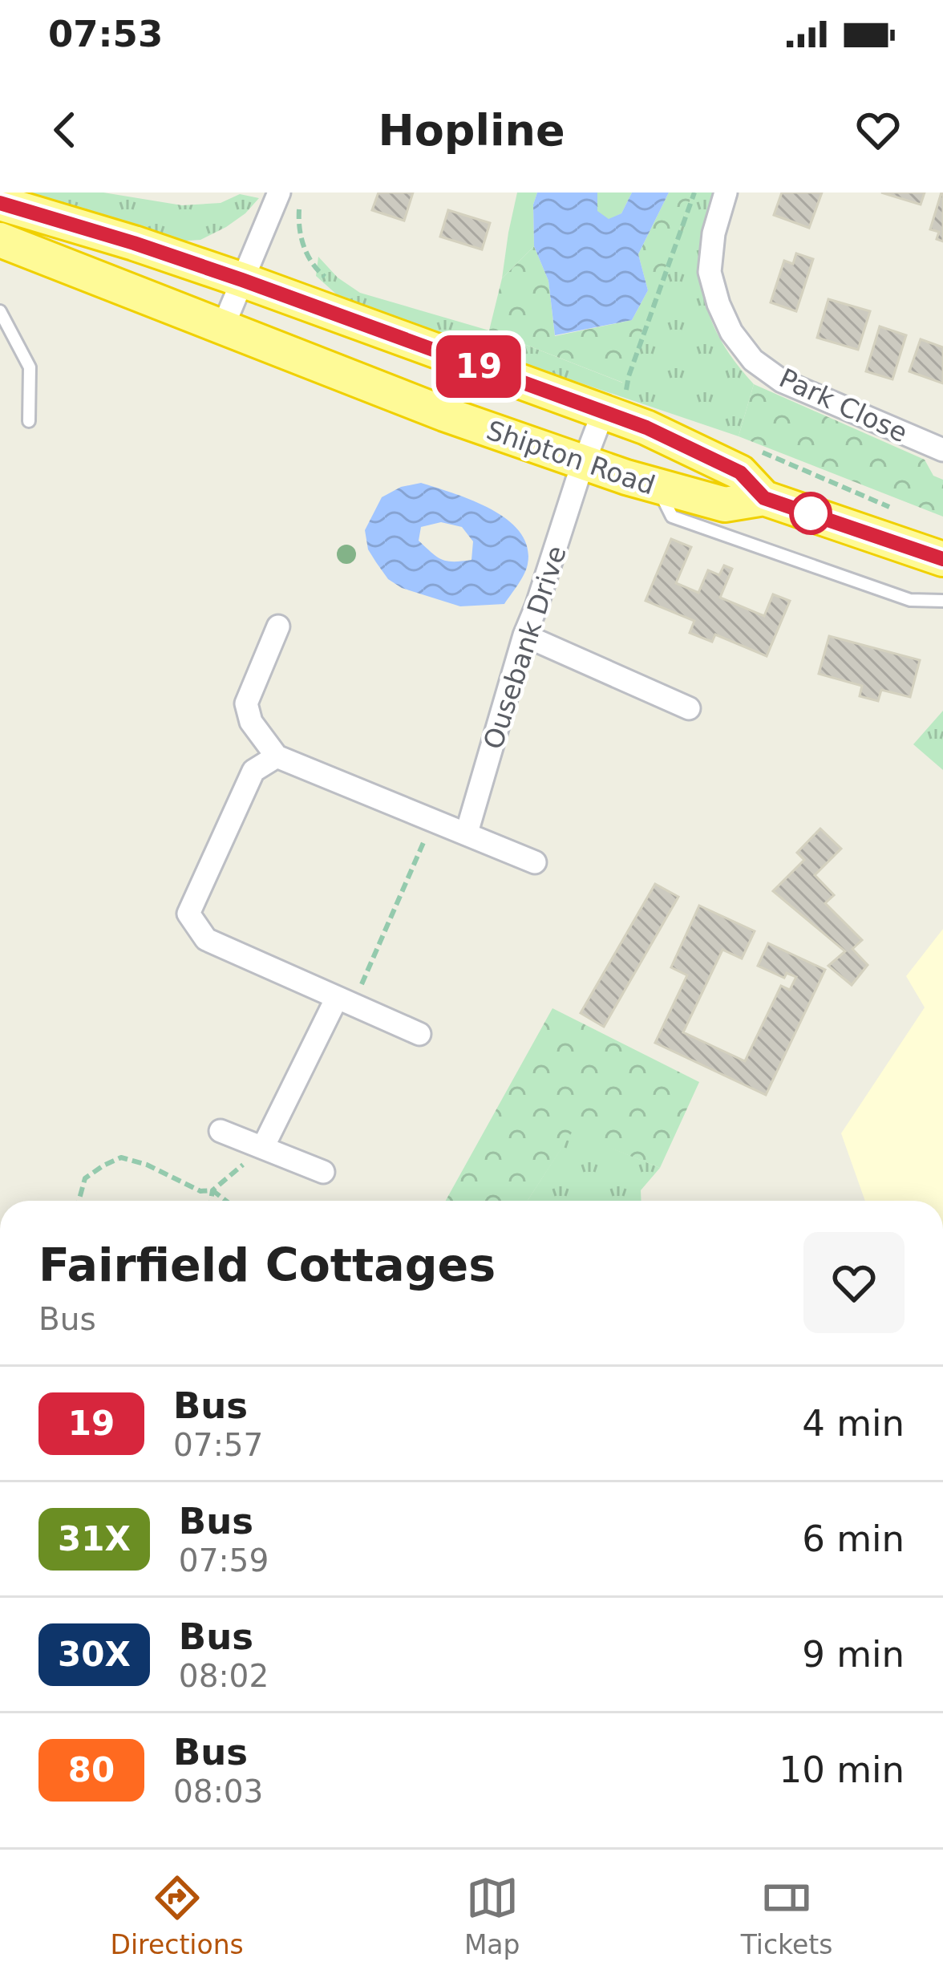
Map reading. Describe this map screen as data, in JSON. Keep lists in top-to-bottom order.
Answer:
{
  "streets": {
    "highway": ["Shipton Road"],
    "street": ["Park Close", "Ousebank Drive"]
  },
  "crossings": [
    ["Shipton Road", "Ousebank Drive"]
  ],
  "lines": ["bus line 19"],
  "page": {
    "status": "07:53",
    "header": "Hopline",
    "on_map": "19",
    "heading": ["Fairfield Cottages", "Bus"],
    "list": [
      {
        "mark": "19",
        "name": "Bus",
        "note": "07:57",
        "value": "4 min"
      },
      {
        "mark": "31X",
        "name": "Bus",
        "note": "07:59",
        "value": "6 min"
      },
      {
        "mark": "30X",
        "name": "Bus",
        "note": "08:02",
        "value": "9 min"
      },
      {
        "mark": "80",
        "name": "Bus",
        "note": "08:03",
        "value": "10 min"
      }
    ],
    "tabs": ["Directions", "Map", "Tickets"]
  }
}
